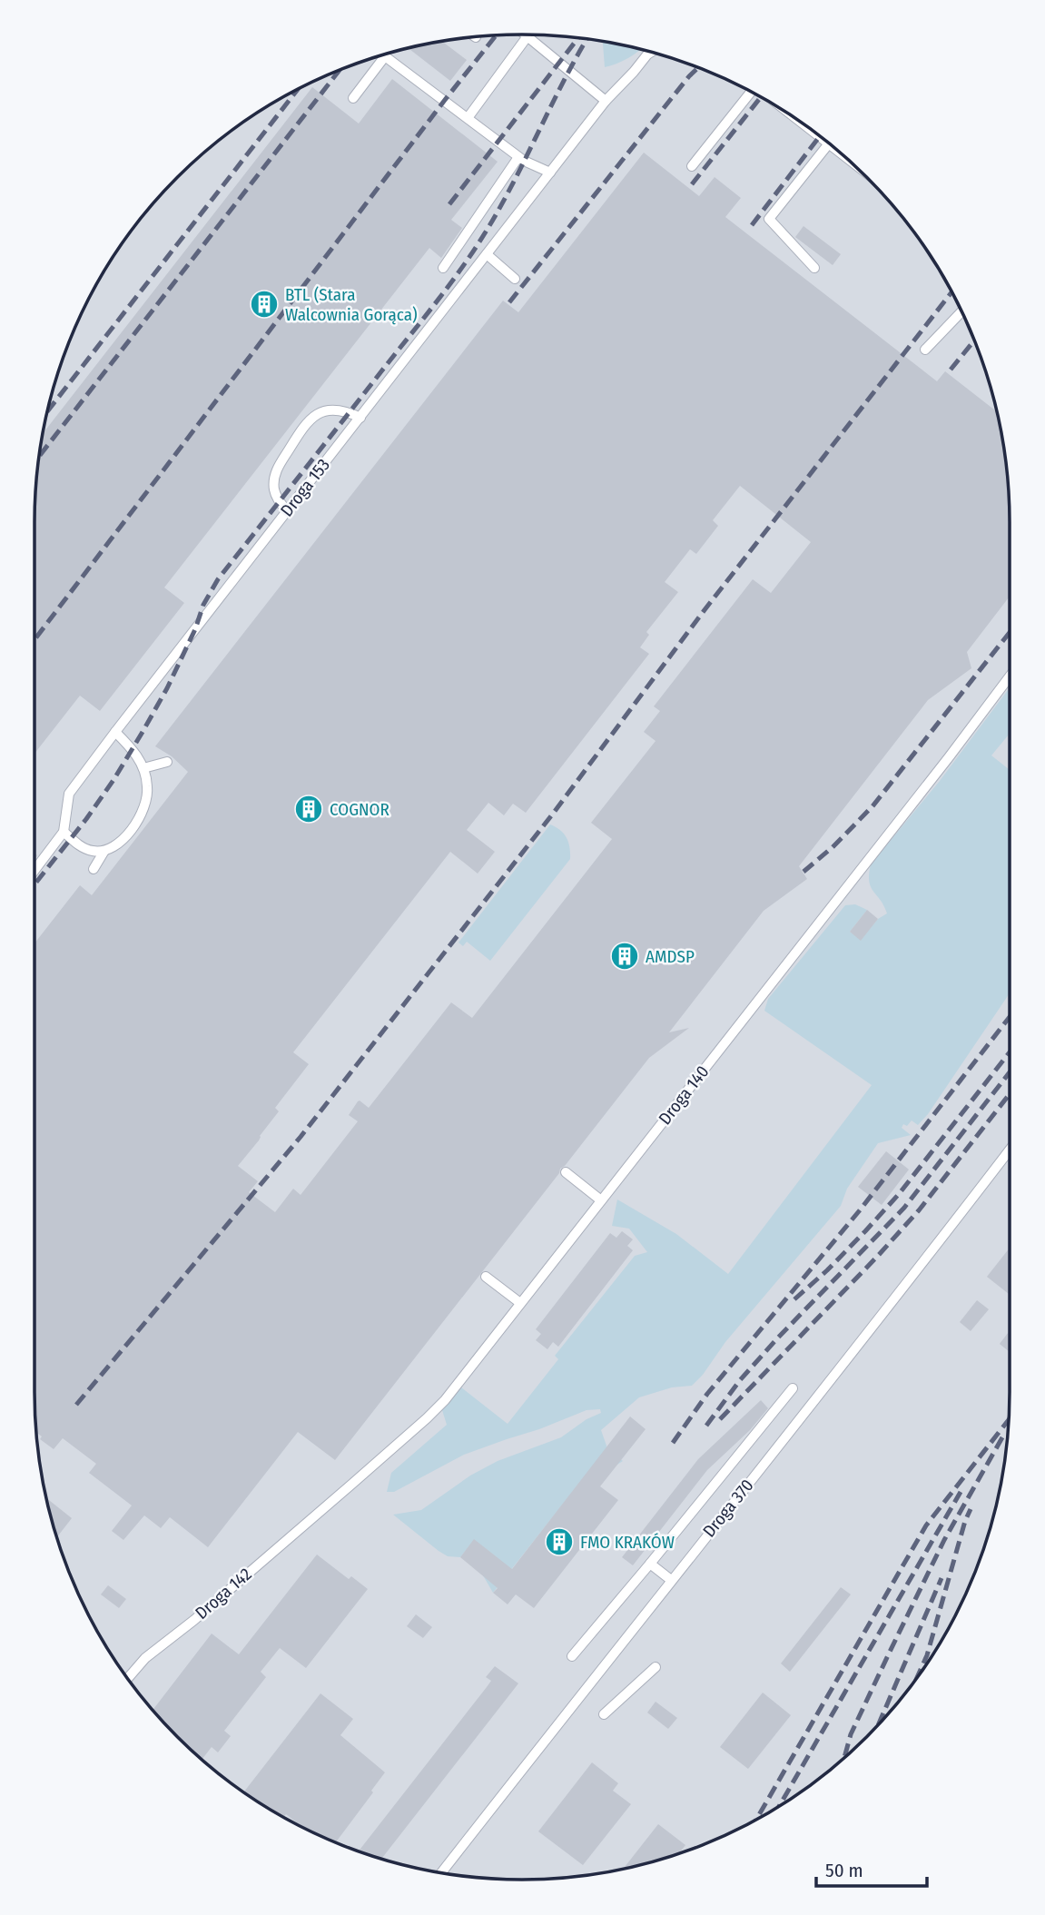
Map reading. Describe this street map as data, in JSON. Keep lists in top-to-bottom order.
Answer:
{
  "streets": {
    "lane": [
      "Droga 153",
      "Droga 140",
      "Droga 370",
      "Droga 142"
    ]
  },
  "crossings": [
    ["Droga 140", "Droga 142"]
  ],
  "places": {
    "building": [
      "BTL (Stara Walcownia Gorąca)",
      "COGNOR",
      "AMDSP",
      "FMO KRAKÓW"
    ]
  },
  "scale_bar": "50 m"
}
